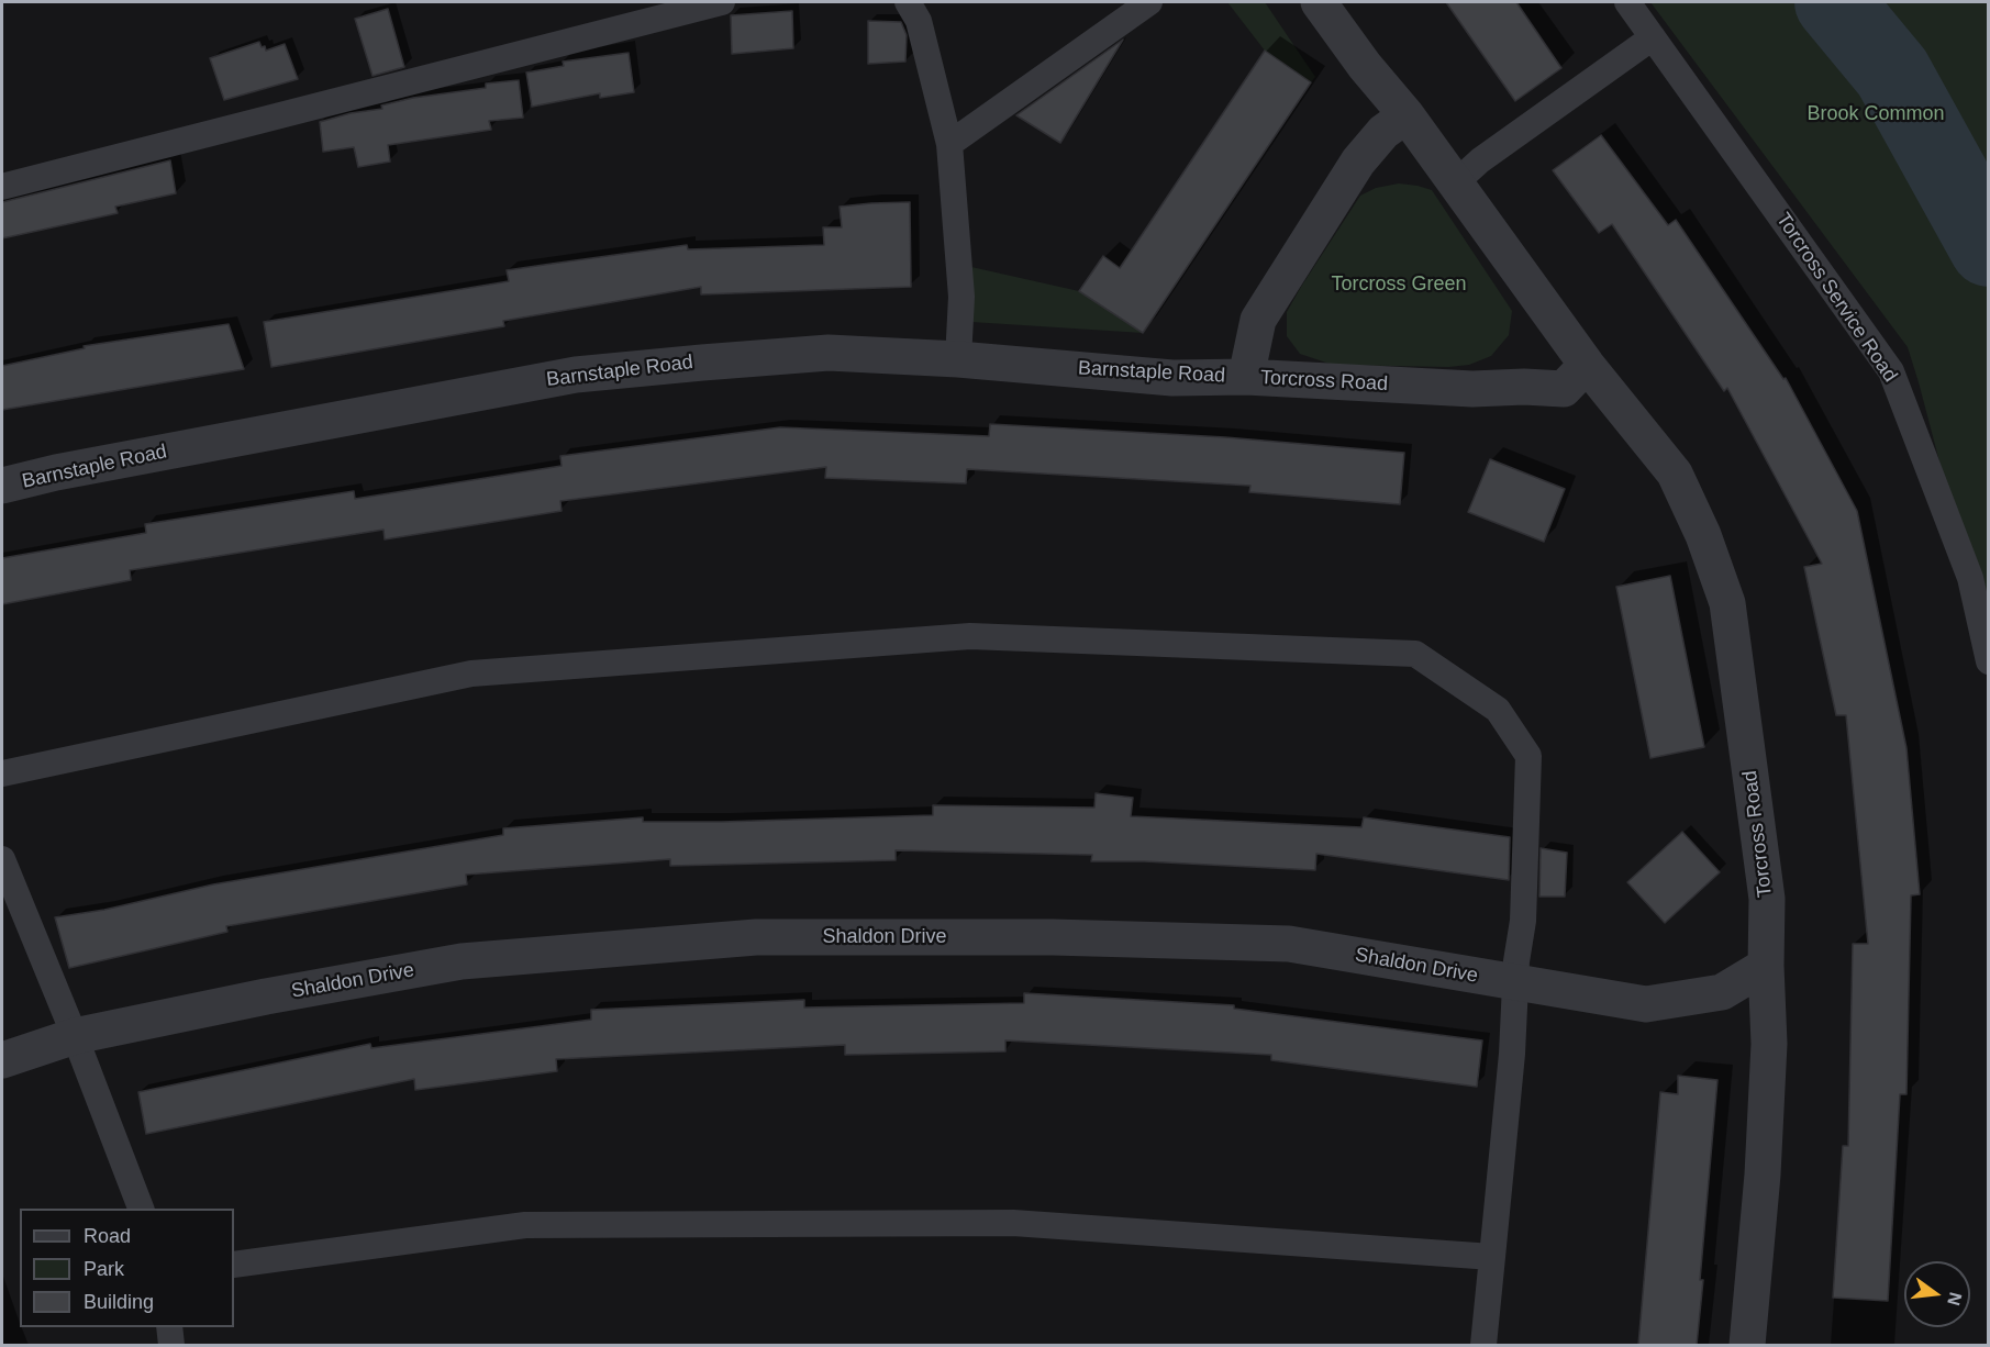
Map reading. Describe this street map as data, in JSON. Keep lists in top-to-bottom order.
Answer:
{
  "streets": {
    "street": ["Barnstaple Road", "Torcross Road", "Shaldon Drive"],
    "lane": ["Torcross Service Road"]
  },
  "crossings": [
    ["Barnstaple Road", "Torcross Road"],
    ["Torcross Road", "Shaldon Drive"]
  ],
  "parks": ["Brook Common", "Torcross Green"],
  "legend": ["Road", "Park", "Building"],
  "north": "right"
}
